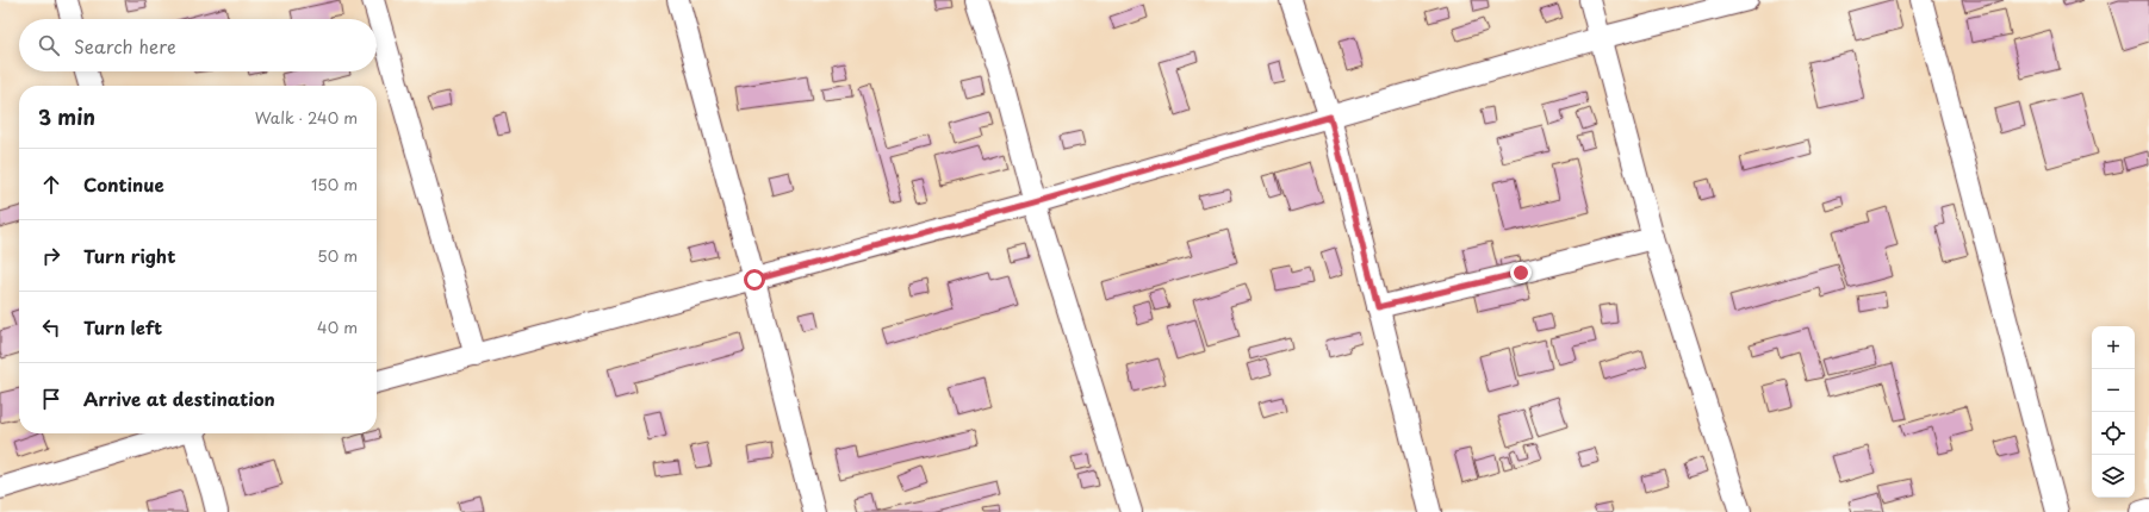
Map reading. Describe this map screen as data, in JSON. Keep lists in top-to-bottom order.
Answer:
{
  "page": {
    "search": "Search here",
    "heading": ["3 min", "Walk · 240 m"],
    "list": [
      ["Continue", "150 m"],
      ["Turn right", "50 m"],
      ["Turn left", "40 m"],
      "Arrive at destination"
    ],
    "map_buttons": ["+", "−"]
  }
}
